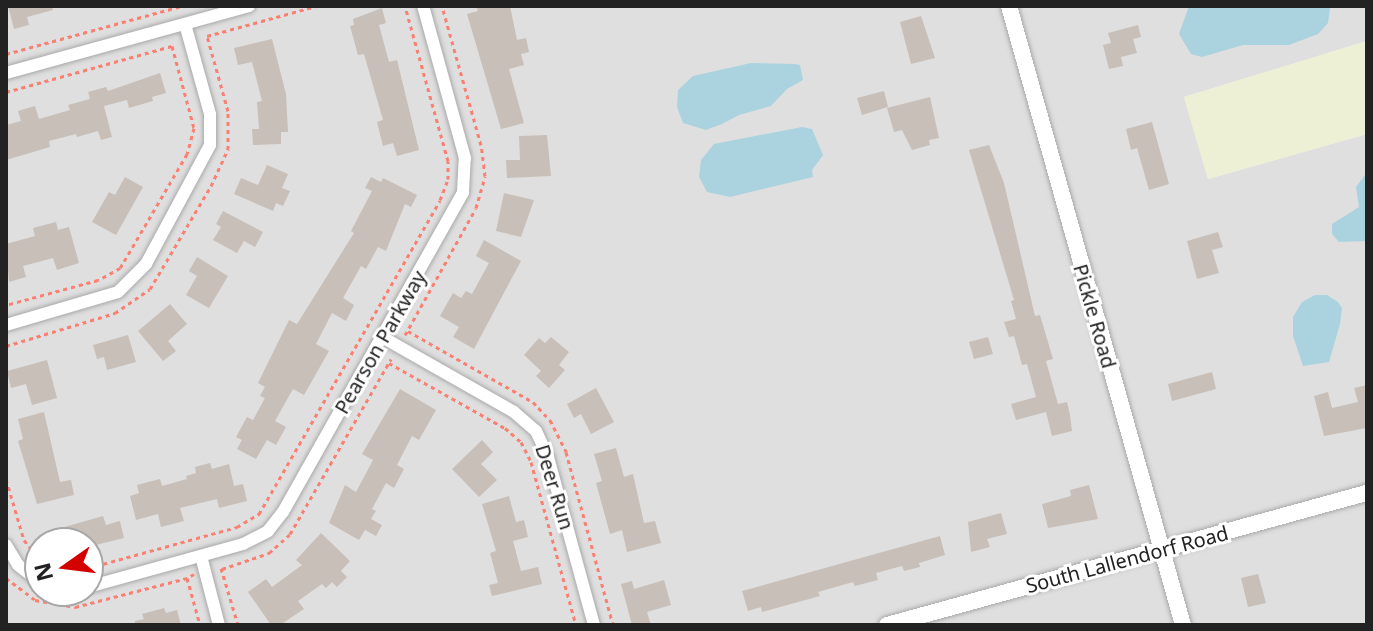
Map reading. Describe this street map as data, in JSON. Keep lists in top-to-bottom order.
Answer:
{
  "streets": {
    "street": [
      "Pickle Road",
      "Pearson Parkway",
      "Deer Run",
      "South Lallendorf Road"
    ]
  },
  "crossings": [
    ["Pickle Road", "South Lallendorf Road"],
    ["Pearson Parkway", "Deer Run"]
  ],
  "north": "left"
}
